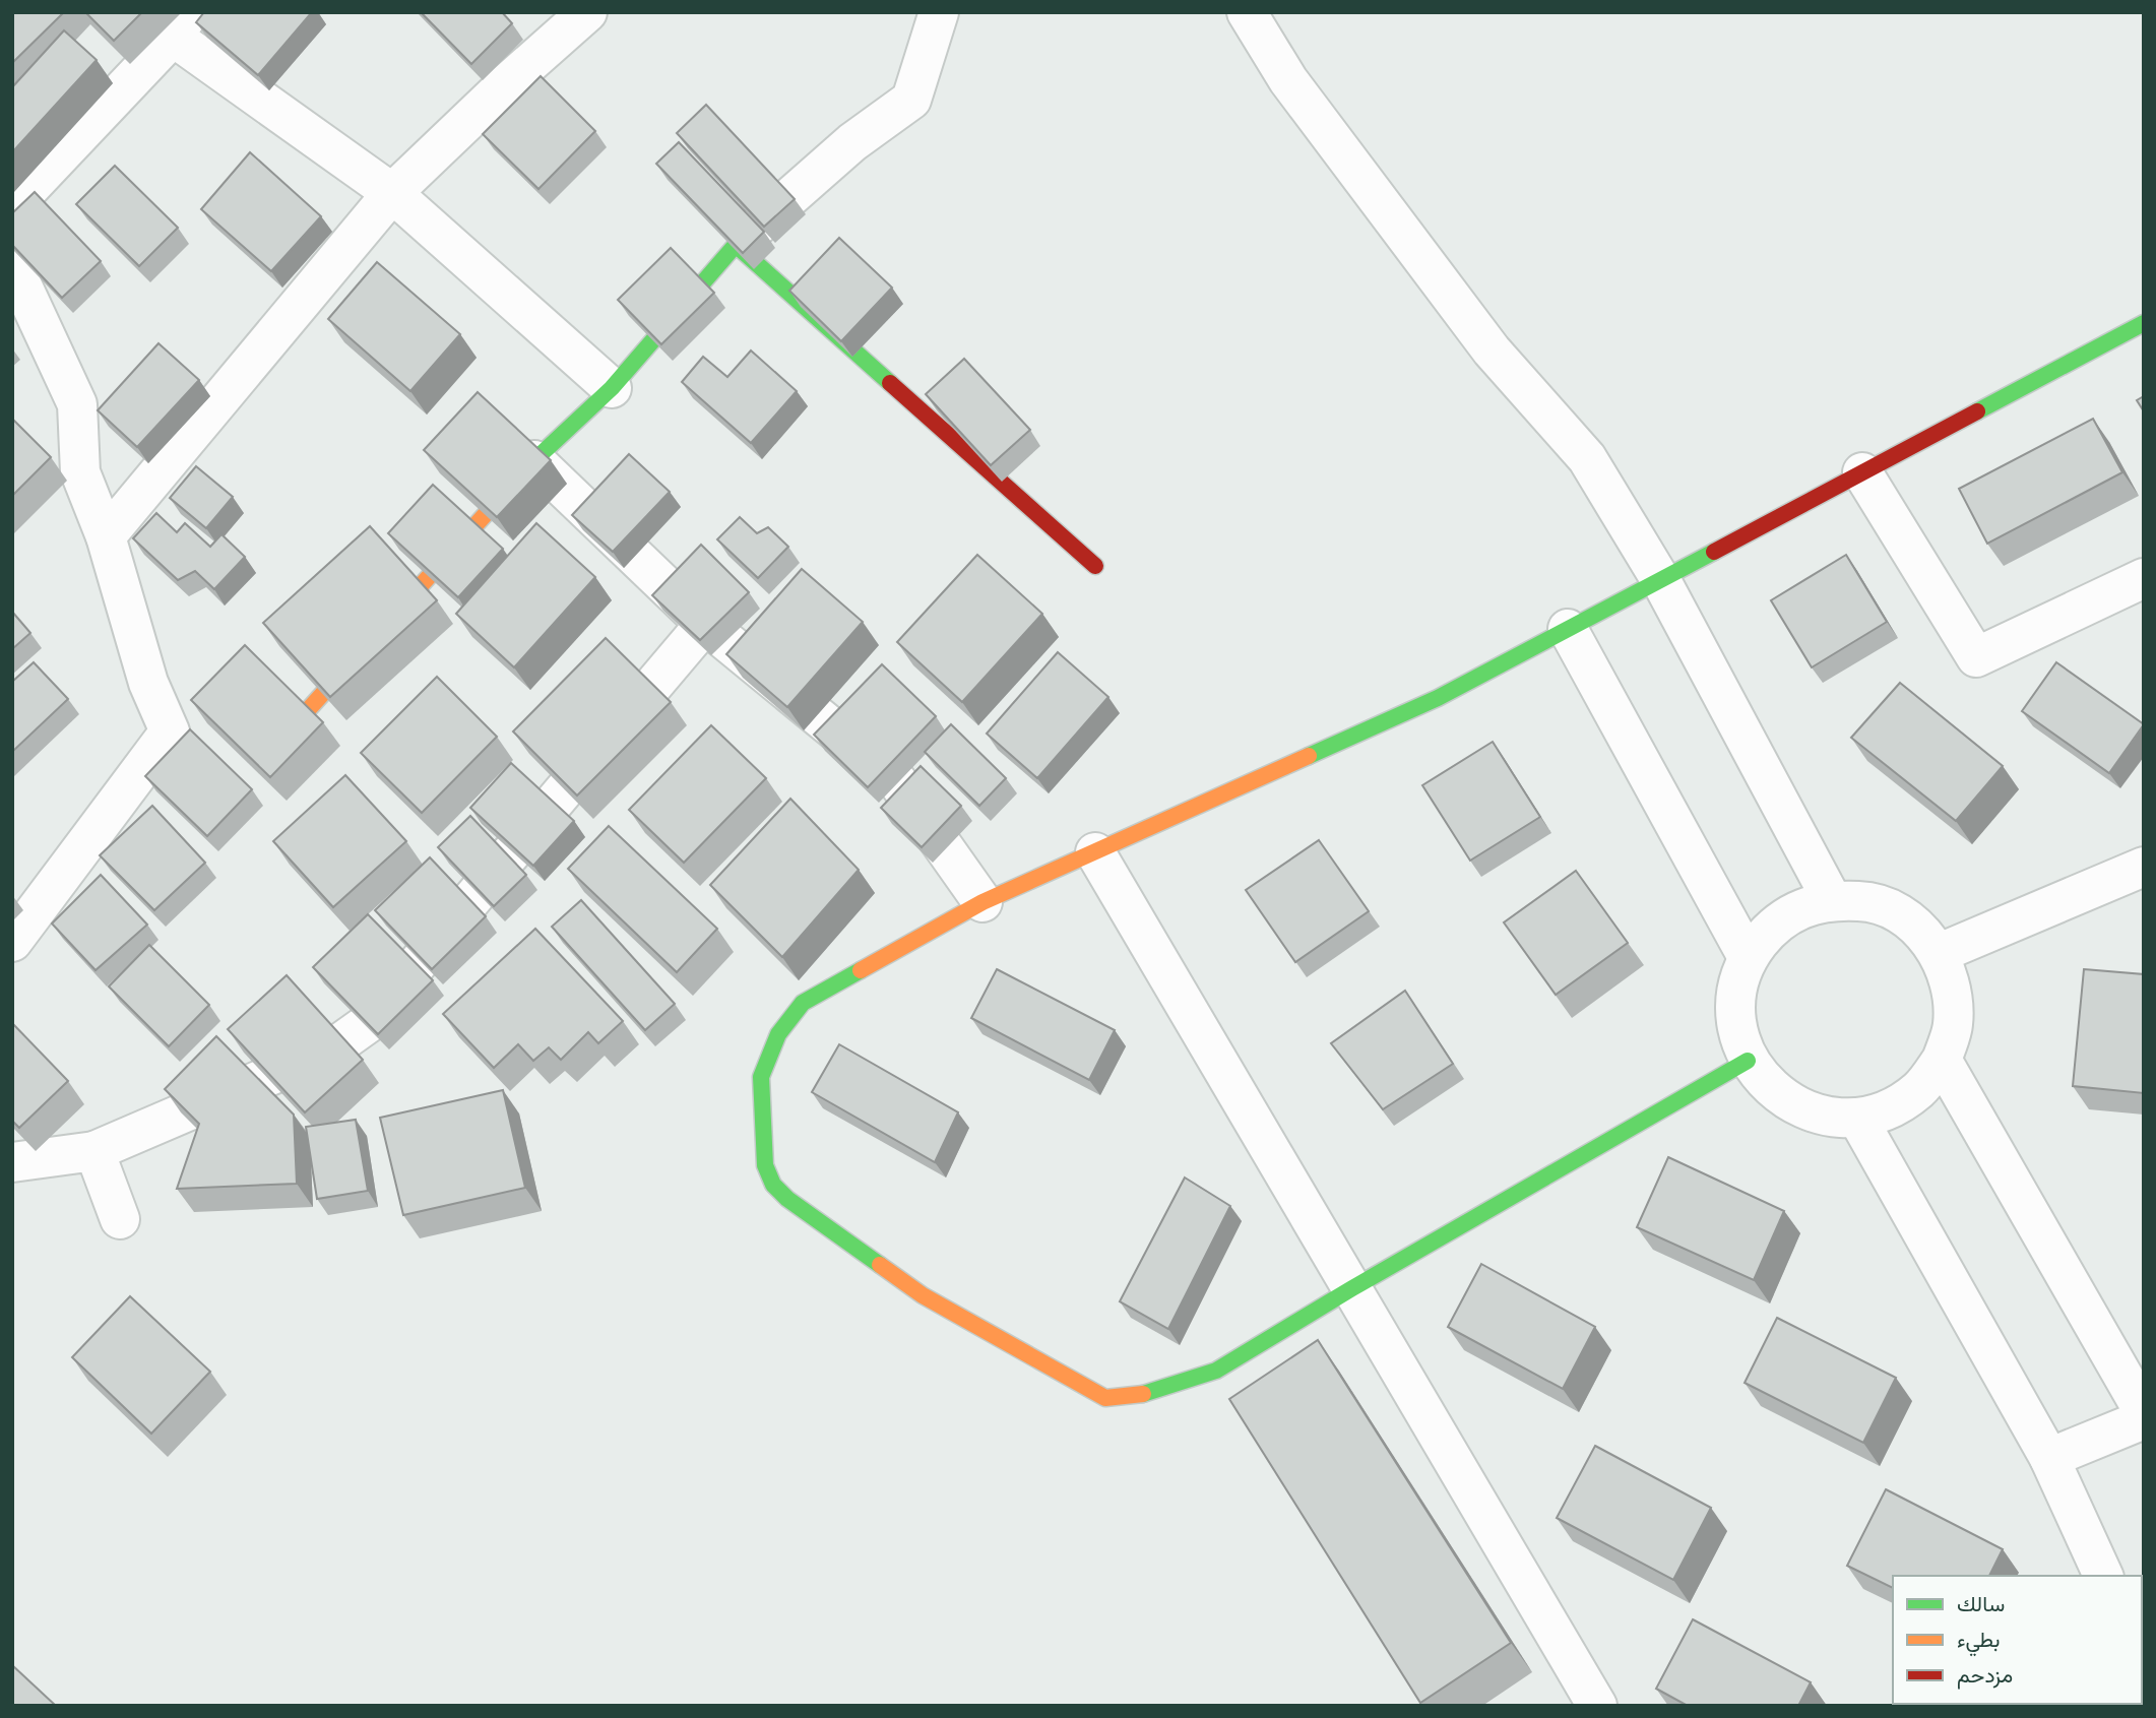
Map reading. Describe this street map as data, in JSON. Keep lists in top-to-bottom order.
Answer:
{
  "legend": ["سالك", "بطيء", "مزدحم"]
}
